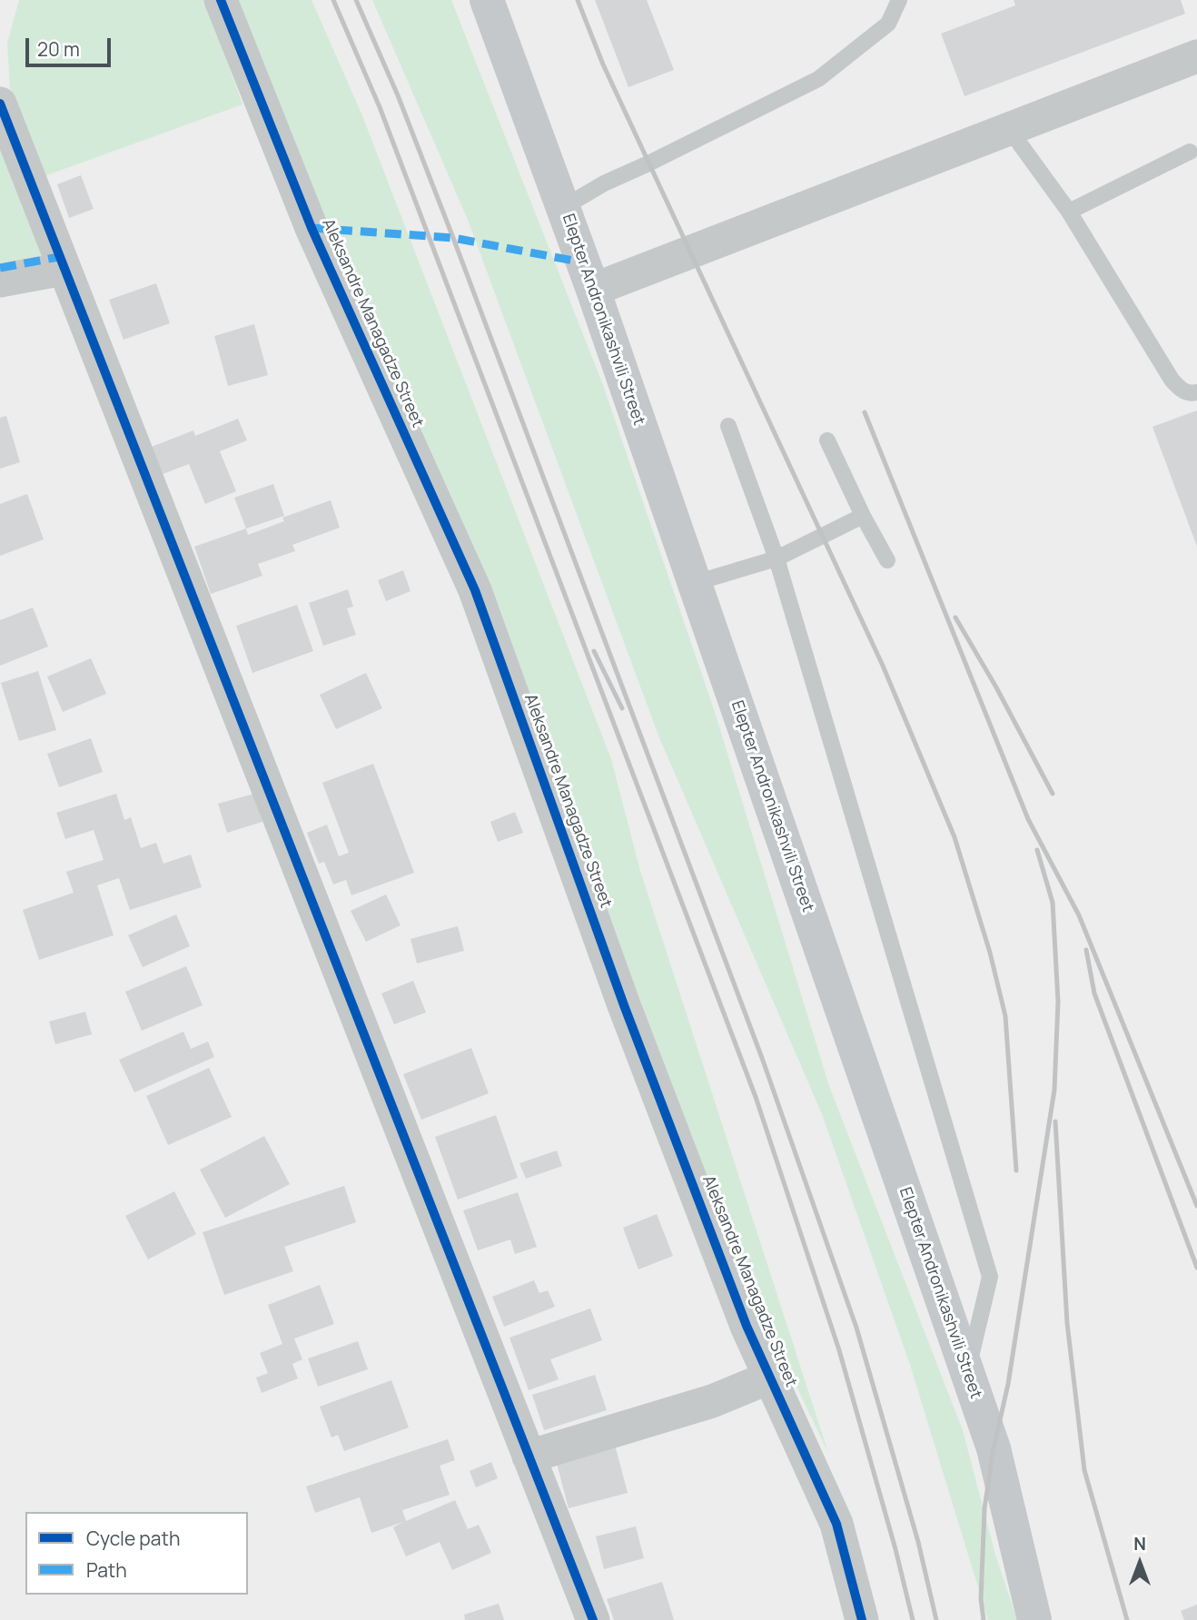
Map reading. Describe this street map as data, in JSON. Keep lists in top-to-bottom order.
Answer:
{
  "streets": {
    "main road": ["Elepter Andronikashvili Street"],
    "street": ["Aleksandre Managadze Street"]
  },
  "legend": ["Cycle path", "Path"],
  "scale_bar": "20 m",
  "north": "top"
}
